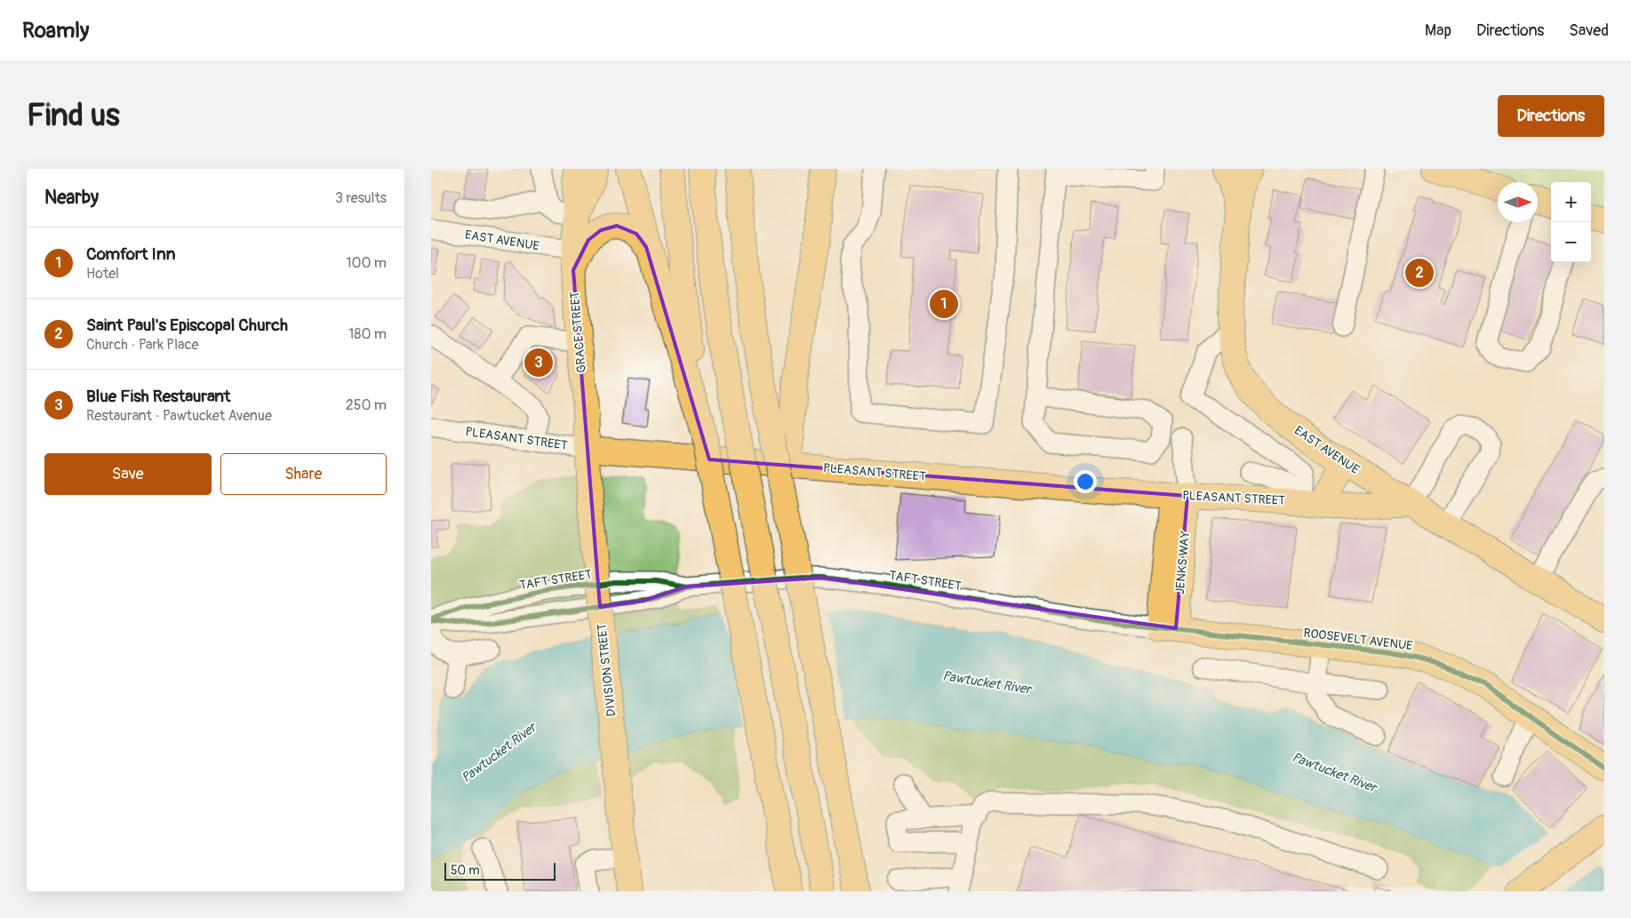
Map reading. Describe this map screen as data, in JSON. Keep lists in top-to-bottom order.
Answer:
{
  "streets": {
    "main road": [
      "EAST AVENUE",
      "GRACE STREET",
      "PLEASANT STREET",
      "JENKS WAY",
      "ROOSEVELT AVENUE",
      "DIVISION STREET"
    ],
    "street": ["TAFT STREET"]
  },
  "crossings": [
    ["EAST AVENUE", "GRACE STREET"],
    ["EAST AVENUE", "PLEASANT STREET"],
    ["GRACE STREET", "PLEASANT STREET"],
    ["GRACE STREET", "DIVISION STREET"],
    ["PLEASANT STREET", "JENKS WAY"],
    ["PLEASANT STREET", "DIVISION STREET"],
    ["JENKS WAY", "TAFT STREET"],
    ["JENKS WAY", "ROOSEVELT AVENUE"],
    ["TAFT STREET", "ROOSEVELT AVENUE"]
  ],
  "water": ["Pawtucket River"],
  "scale_bar": "50 m",
  "north": "right",
  "page": {
    "header": "Roamly",
    "nav": ["Map", "Directions", "Saved"],
    "buttons": [
      "Directions",
      ["Save", "Share"]
    ],
    "title": "Find us",
    "heading": ["Nearby", "3 results"],
    "map_buttons": ["+", "−"],
    "list": [
      {
        "mark": "1",
        "name": "Comfort Inn",
        "note": "Hotel",
        "value": "100 m"
      },
      {
        "mark": "2",
        "name": "Saint Paul's Episcopal Church",
        "note": "Church · Park Place",
        "value": "180 m"
      },
      {
        "mark": "3",
        "name": "Blue Fish Restaurant",
        "note": "Restaurant · Pawtucket Avenue",
        "value": "250 m"
      }
    ],
    "pins": ["2", "1", "3"],
    "scale": "50 m"
  }
}
